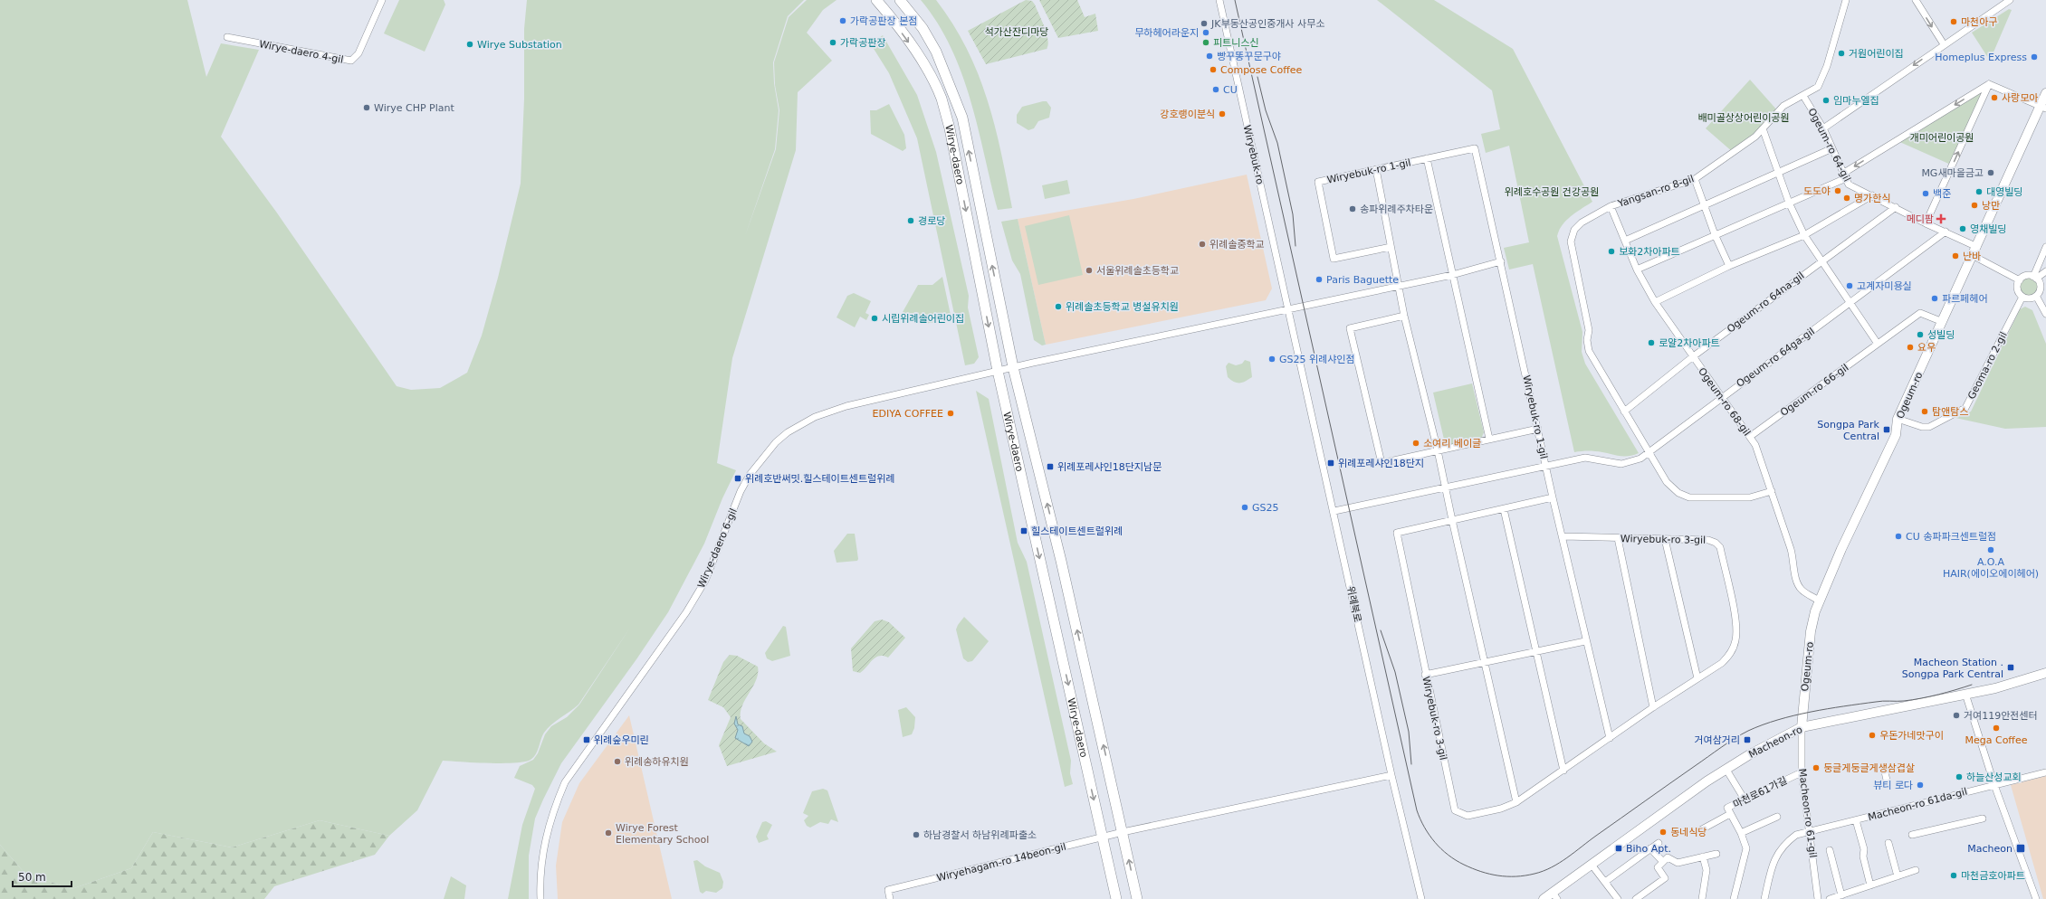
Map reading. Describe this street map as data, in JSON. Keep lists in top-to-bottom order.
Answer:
{
  "streets": {
    "main road": ["Wirye-daero", "Ogeum-ro", "Macheon-ro"],
    "street": [
      "Wirye-daero 4-gil",
      "Ogeum-ro 64-gil",
      "Wiryebuk-ro",
      "Wiryebuk-ro 1-gil",
      "Yangsan-ro 8-gil",
      "Ogeum-ro 64na-gil",
      "Ogeum-ro 64ga-gil",
      "Geoma-ro 2-gil",
      "Ogeum-ro 66-gil",
      "Ogeum-ro 68-gil",
      "Wiryebuk-ro 3-gil",
      "Wirye-daero 6-gil",
      "위례북로",
      "마천로61가길",
      "Macheon-ro 61da-gil",
      "Macheon-ro 61-gil",
      "Wiryehagam-ro 14beon-gil"
    ]
  },
  "crossings": [
    ["Ogeum-ro 64-gil", "Yangsan-ro 8-gil"],
    ["Ogeum-ro 64-gil", "Ogeum-ro 64na-gil"],
    ["Ogeum-ro 64-gil", "Ogeum-ro 64ga-gil"],
    ["Ogeum-ro 64-gil", "Ogeum-ro"],
    ["Wirye-daero", "Wirye-daero 6-gil"],
    ["Wirye-daero", "Wiryehagam-ro 14beon-gil"],
    ["Wiryebuk-ro", "Wirye-daero 6-gil"],
    ["Wiryebuk-ro", "위례북로"],
    ["Wiryebuk-ro 1-gil", "Ogeum-ro 64ga-gil"],
    ["Yangsan-ro 8-gil", "Ogeum-ro 64na-gil"],
    ["Yangsan-ro 8-gil", "Ogeum-ro 64ga-gil"],
    ["Yangsan-ro 8-gil", "Ogeum-ro 68-gil"],
    ["Ogeum-ro 64na-gil", "Ogeum-ro 68-gil"],
    ["Ogeum-ro 64ga-gil", "Ogeum-ro 68-gil"],
    ["Geoma-ro 2-gil", "Ogeum-ro"],
    ["Ogeum-ro 66-gil", "Ogeum-ro"],
    ["Ogeum-ro 66-gil", "Ogeum-ro 68-gil"],
    ["Ogeum-ro", "Ogeum-ro 68-gil"],
    ["Ogeum-ro", "Macheon-ro"],
    ["Ogeum-ro", "Macheon-ro 61-gil"],
    ["Wirye-daero 6-gil", "위례북로"],
    ["위례북로", "Wiryehagam-ro 14beon-gil"],
    ["Macheon-ro", "Macheon-ro 61-gil"],
    ["마천로61가길", "Macheon-ro 61-gil"],
    ["Macheon-ro 61da-gil", "Macheon-ro 61-gil"]
  ],
  "parks": [
    "석가산잔디마당",
    "배미골상상어린이공원",
    "개미어린이공원",
    "위례호수공원 건강공원"
  ],
  "places": {
    "other": [
      "가락공판장 본점",
      "마천아구",
      "JK부동산공인중개사 사무소",
      "무하헤어라운지",
      "가락공판장",
      "피트니스신",
      "Wirye Substation",
      "거원어린이집",
      "빵꾸똥꾸문구야",
      "Homeplus Express",
      "Compose Coffee",
      "CU",
      "사랑모아",
      "임마누엘집",
      "Wirye CHP Plant",
      "강호랭이분식",
      "MG새마을금고",
      "도도야",
      "대영빌딩",
      "백준",
      "명가한식",
      "낭만",
      "송파위례주차타운",
      "경로당",
      "영채빌딩",
      "위례솔중학교",
      "보화2차아파트",
      "난바",
      "서울위례솔초등학교",
      "Paris Baguette",
      "고계자미용실",
      "파르페헤어",
      "위례솔초등학교 병설유치원",
      "시립위례솔어린이집",
      "성빌딩",
      "로얄2차아파트",
      "요우",
      "GS25 위례샤인점",
      "탐앤탐스",
      "EDIYA COFFEE",
      "소여리 베이글",
      "GS25",
      "CU 송파파크센트럴점",
      "A.O.A HAIR(에이오에이헤어)",
      "거여119안전센터",
      "Mega Coffee",
      "우돈가네맛구이",
      "위례송하유치원",
      "둥글게둥글게생삼겹살",
      "하늘산성교회",
      "뷰티 로다",
      "동네식당",
      "Wirye Forest Elementary School",
      "하남경찰서 하남위례파출소",
      "마천금호아파트"
    ],
    "health": ["메디팜"],
    "transit": [
      "Songpa Park Central",
      "위례포레샤인18단지",
      "위례포레샤인18단지남문",
      "위례호반써밋.힐스테이트센트럴위례",
      "힐스테이트센트럴위례",
      "Macheon Station . Songpa Park Central",
      "위례숲우미린",
      "거여삼거리",
      "Biho Apt.",
      "Macheon"
    ]
  },
  "scale_bar": "50 m"
}
